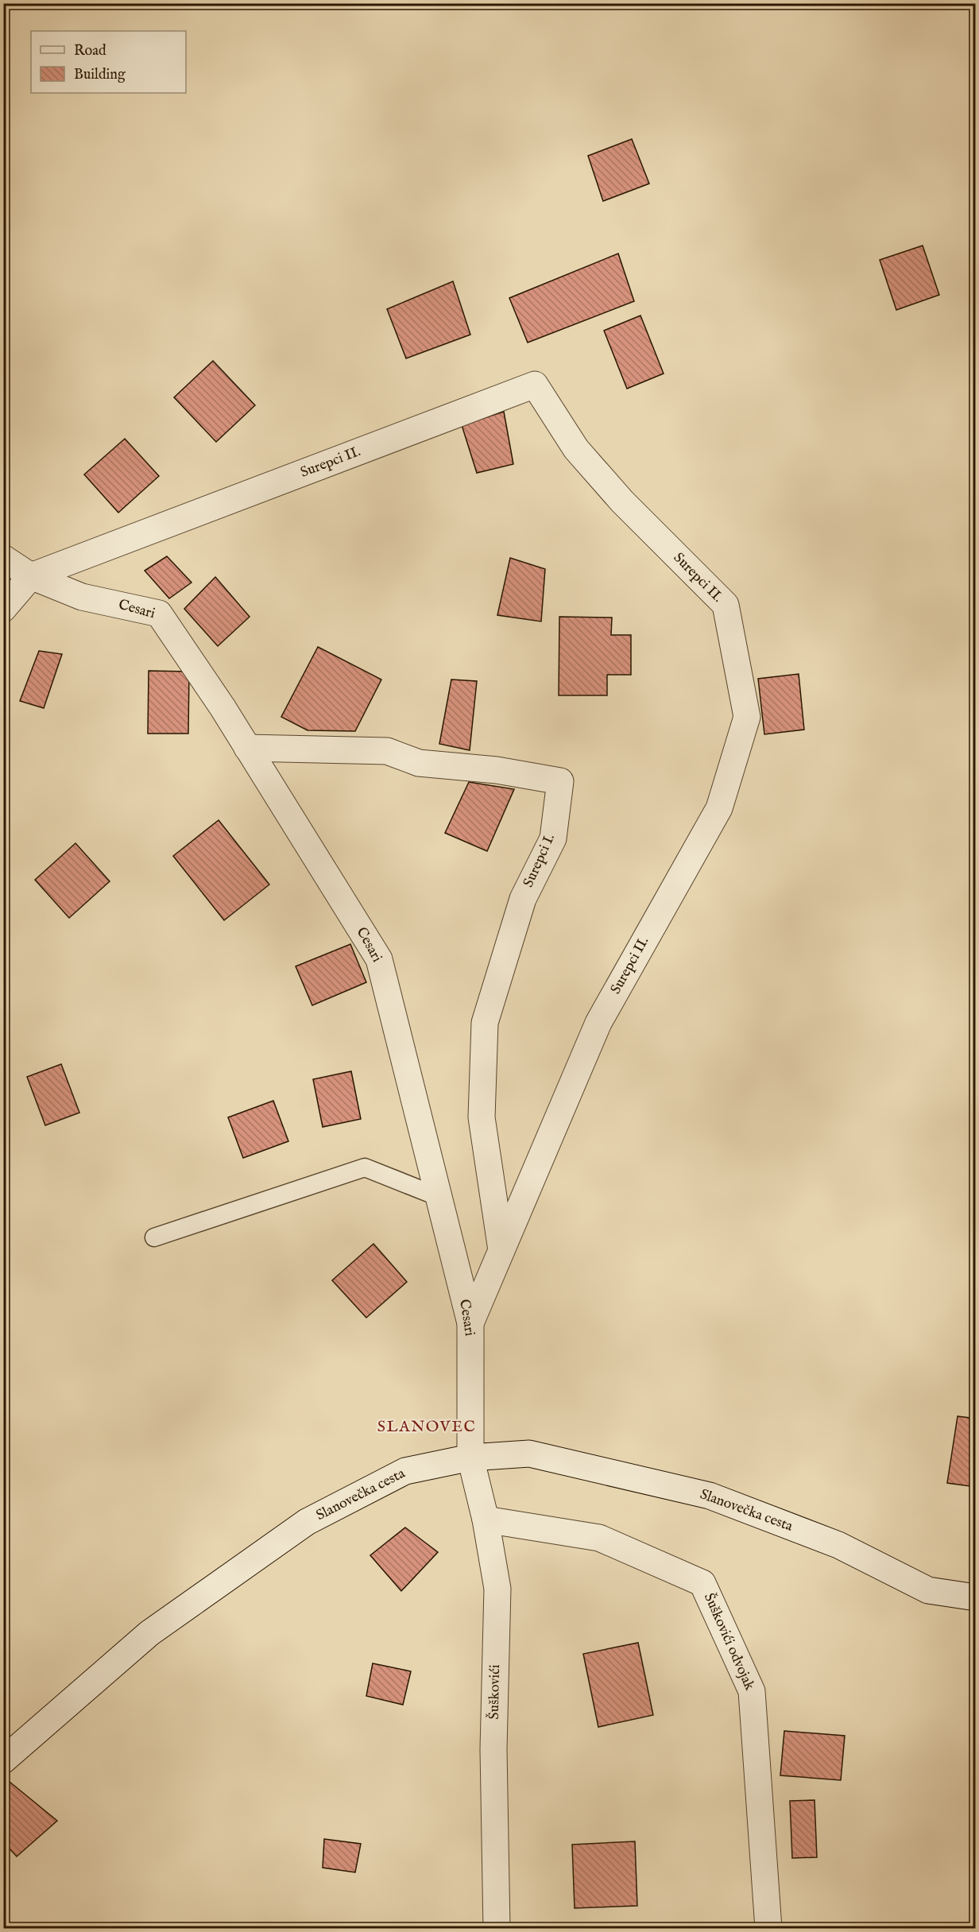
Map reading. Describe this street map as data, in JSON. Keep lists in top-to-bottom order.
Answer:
{
  "streets": {
    "street": [
      "Surepci II.",
      "Cesari",
      "Surepci I.",
      "Slanovečka cesta",
      "Šuškovići odvojak",
      "Šuškovići"
    ]
  },
  "crossings": [
    ["Surepci II.", "Cesari"],
    ["Surepci II.", "Surepci I."],
    ["Cesari", "Surepci I."],
    ["Cesari", "Slanovečka cesta"],
    ["Cesari", "Šuškovići"],
    ["Slanovečka cesta", "Šuškovići"],
    ["Šuškovići odvojak", "Šuškovići"]
  ],
  "districts": ["SLANOVEC"],
  "legend": ["Road", "Building"]
}
